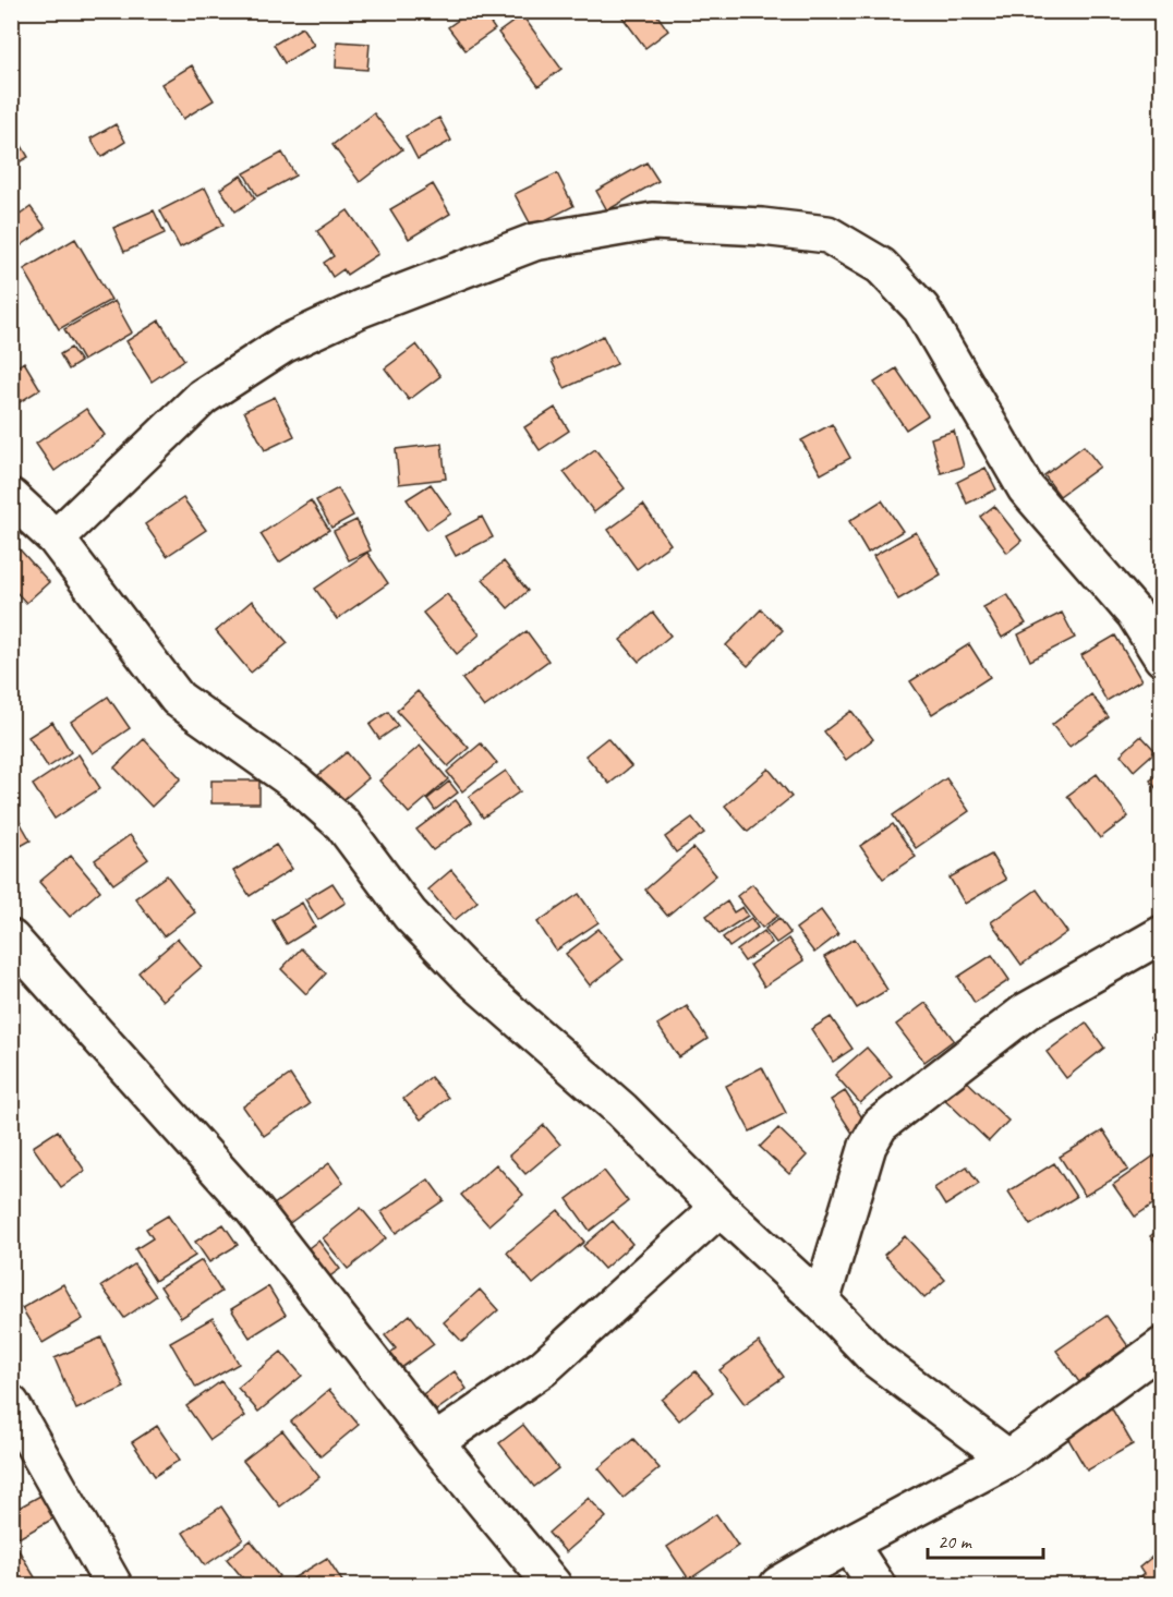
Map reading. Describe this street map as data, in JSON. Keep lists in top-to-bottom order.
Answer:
{
  "scale_bar": "20 m"
}
